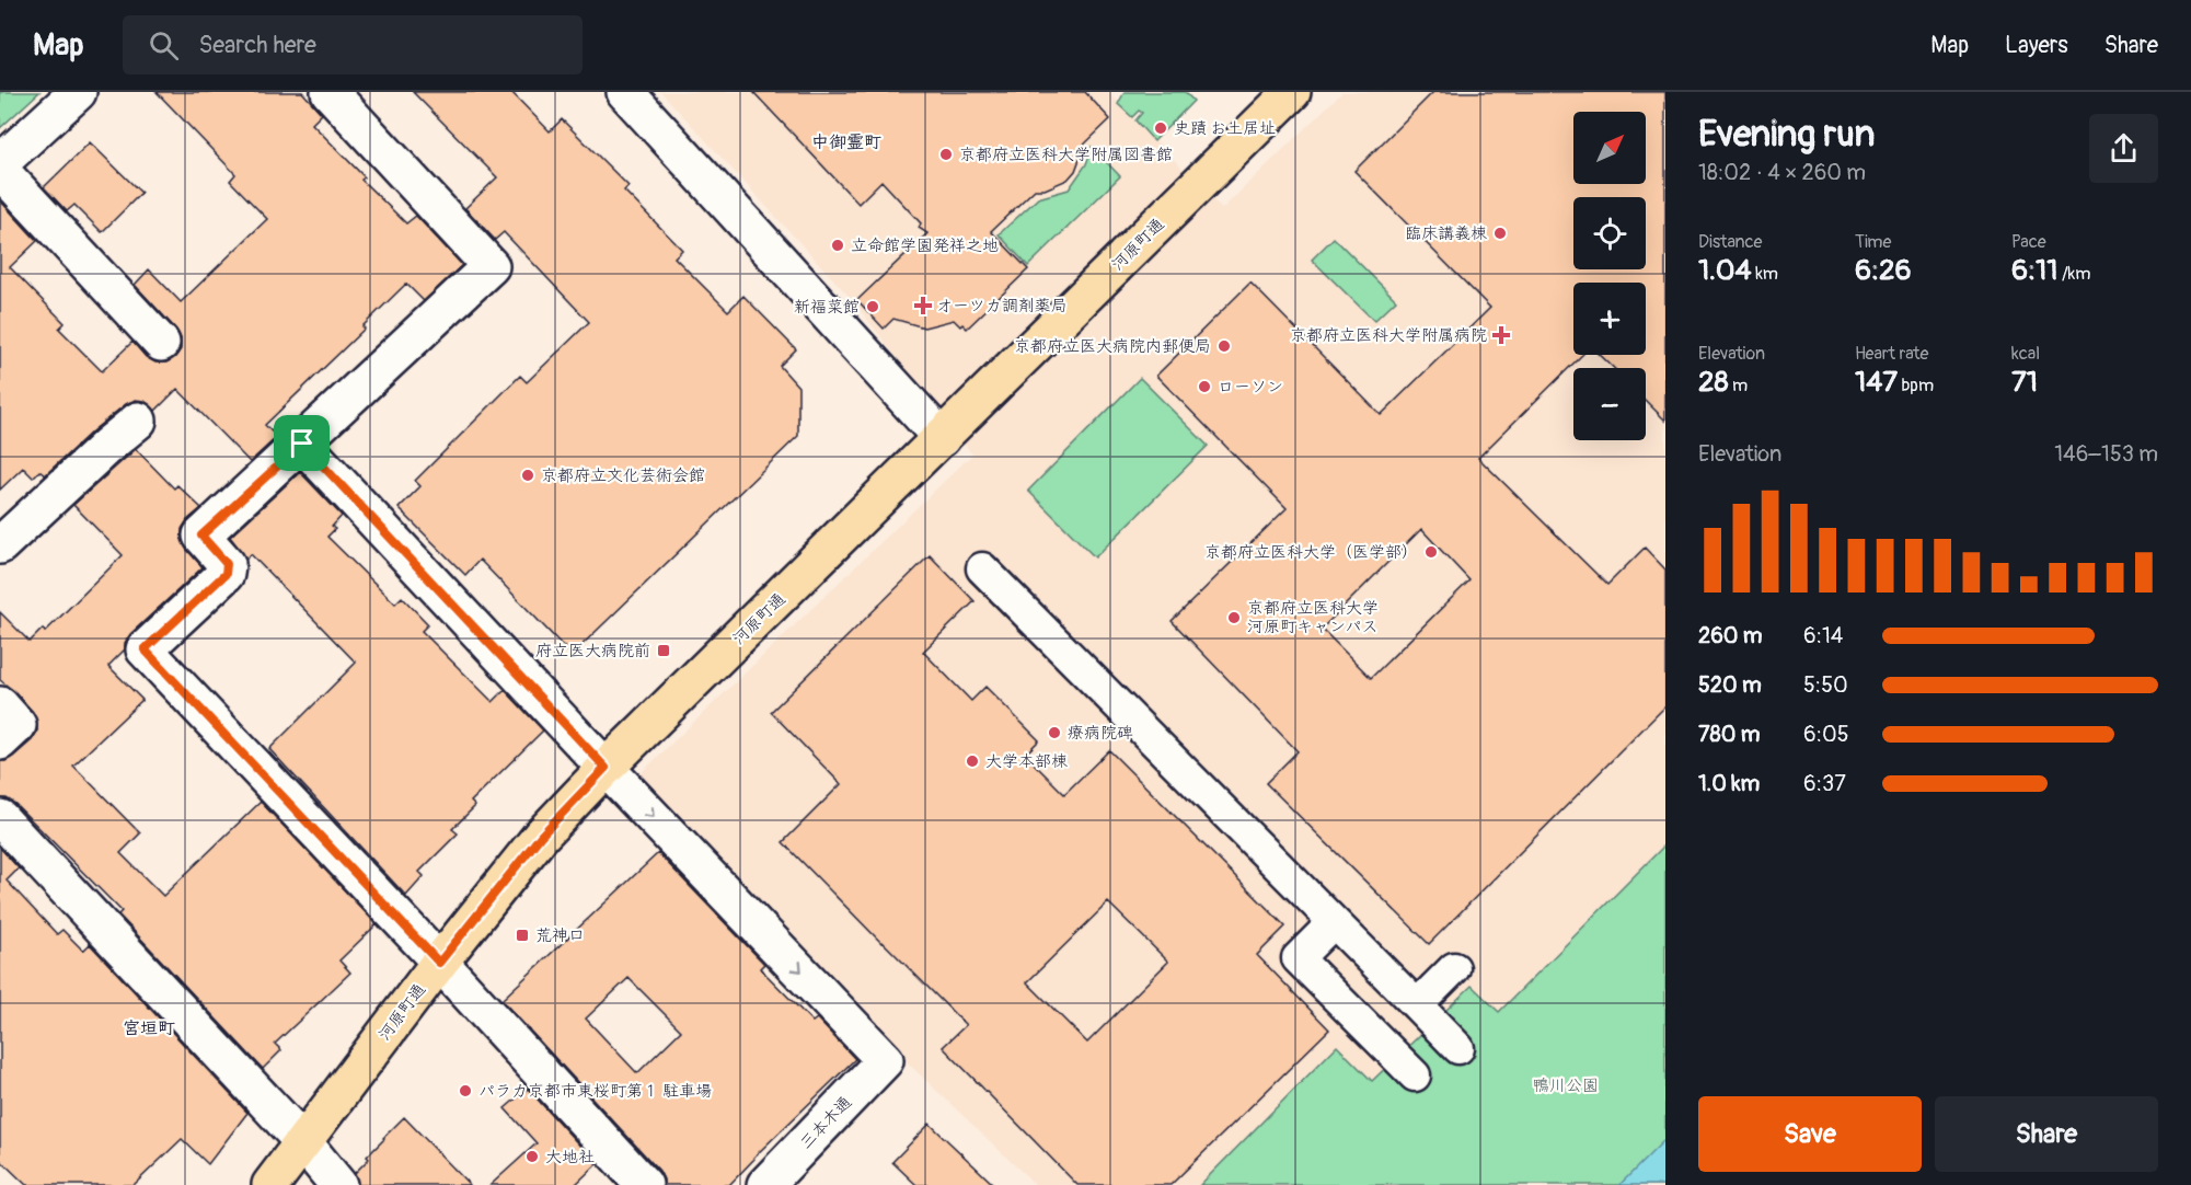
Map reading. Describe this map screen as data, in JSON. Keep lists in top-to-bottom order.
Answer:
{
  "streets": {
    "main road": ["河原町通"],
    "street": ["三本木通"]
  },
  "crossings": [
    ["河原町通", "三本木通"]
  ],
  "districts": ["中御霊町", "宮垣町"],
  "parks": ["鴨川公園"],
  "places": {
    "other": [
      "史蹟 お土居址",
      "京都府立医科大学附属図書館",
      "臨床講義棟",
      "立命館学園発祥之地",
      "新福菜館",
      "京都府立医大病院内郵便局",
      "ローソン",
      "京都府立文化芸術会館",
      "京都府立医科大学（医学部）",
      "京都府立医科大学 河原町キャンパス",
      "療病院碑",
      "大学本部棟",
      "パラカ京都市東桜町第１ 駐車場",
      "大地社"
    ],
    "health": ["オーツカ調剤薬局", "京都府立医科大学附属病院"],
    "transit": ["府立医大病院前", "荒神口"]
  },
  "north": "top right",
  "page": {
    "header": "Map",
    "search": "Search here",
    "nav": ["Map", "Layers", "Share"],
    "heading": ["Evening run", "18:02 · 4 × 260 m"],
    "map_buttons": ["+", "−"],
    "stats": [
      ["Distance", "1.04 km"],
      ["Time", "6:26"],
      ["Pace", "6:11 /km"],
      ["Elevation", "28 m"],
      ["Heart rate", "147 bpm"],
      ["kcal", "71"]
    ],
    "chart": ["Elevation", "146–153 m"],
    "list": [
      {
        "name": "260 m",
        "note": "6:14"
      },
      {
        "name": "520 m",
        "note": "5:50"
      },
      {
        "name": "780 m",
        "note": "6:05"
      },
      {
        "name": "1.0 km",
        "note": "6:37"
      }
    ],
    "buttons": ["Save", "Share"]
  }
}
